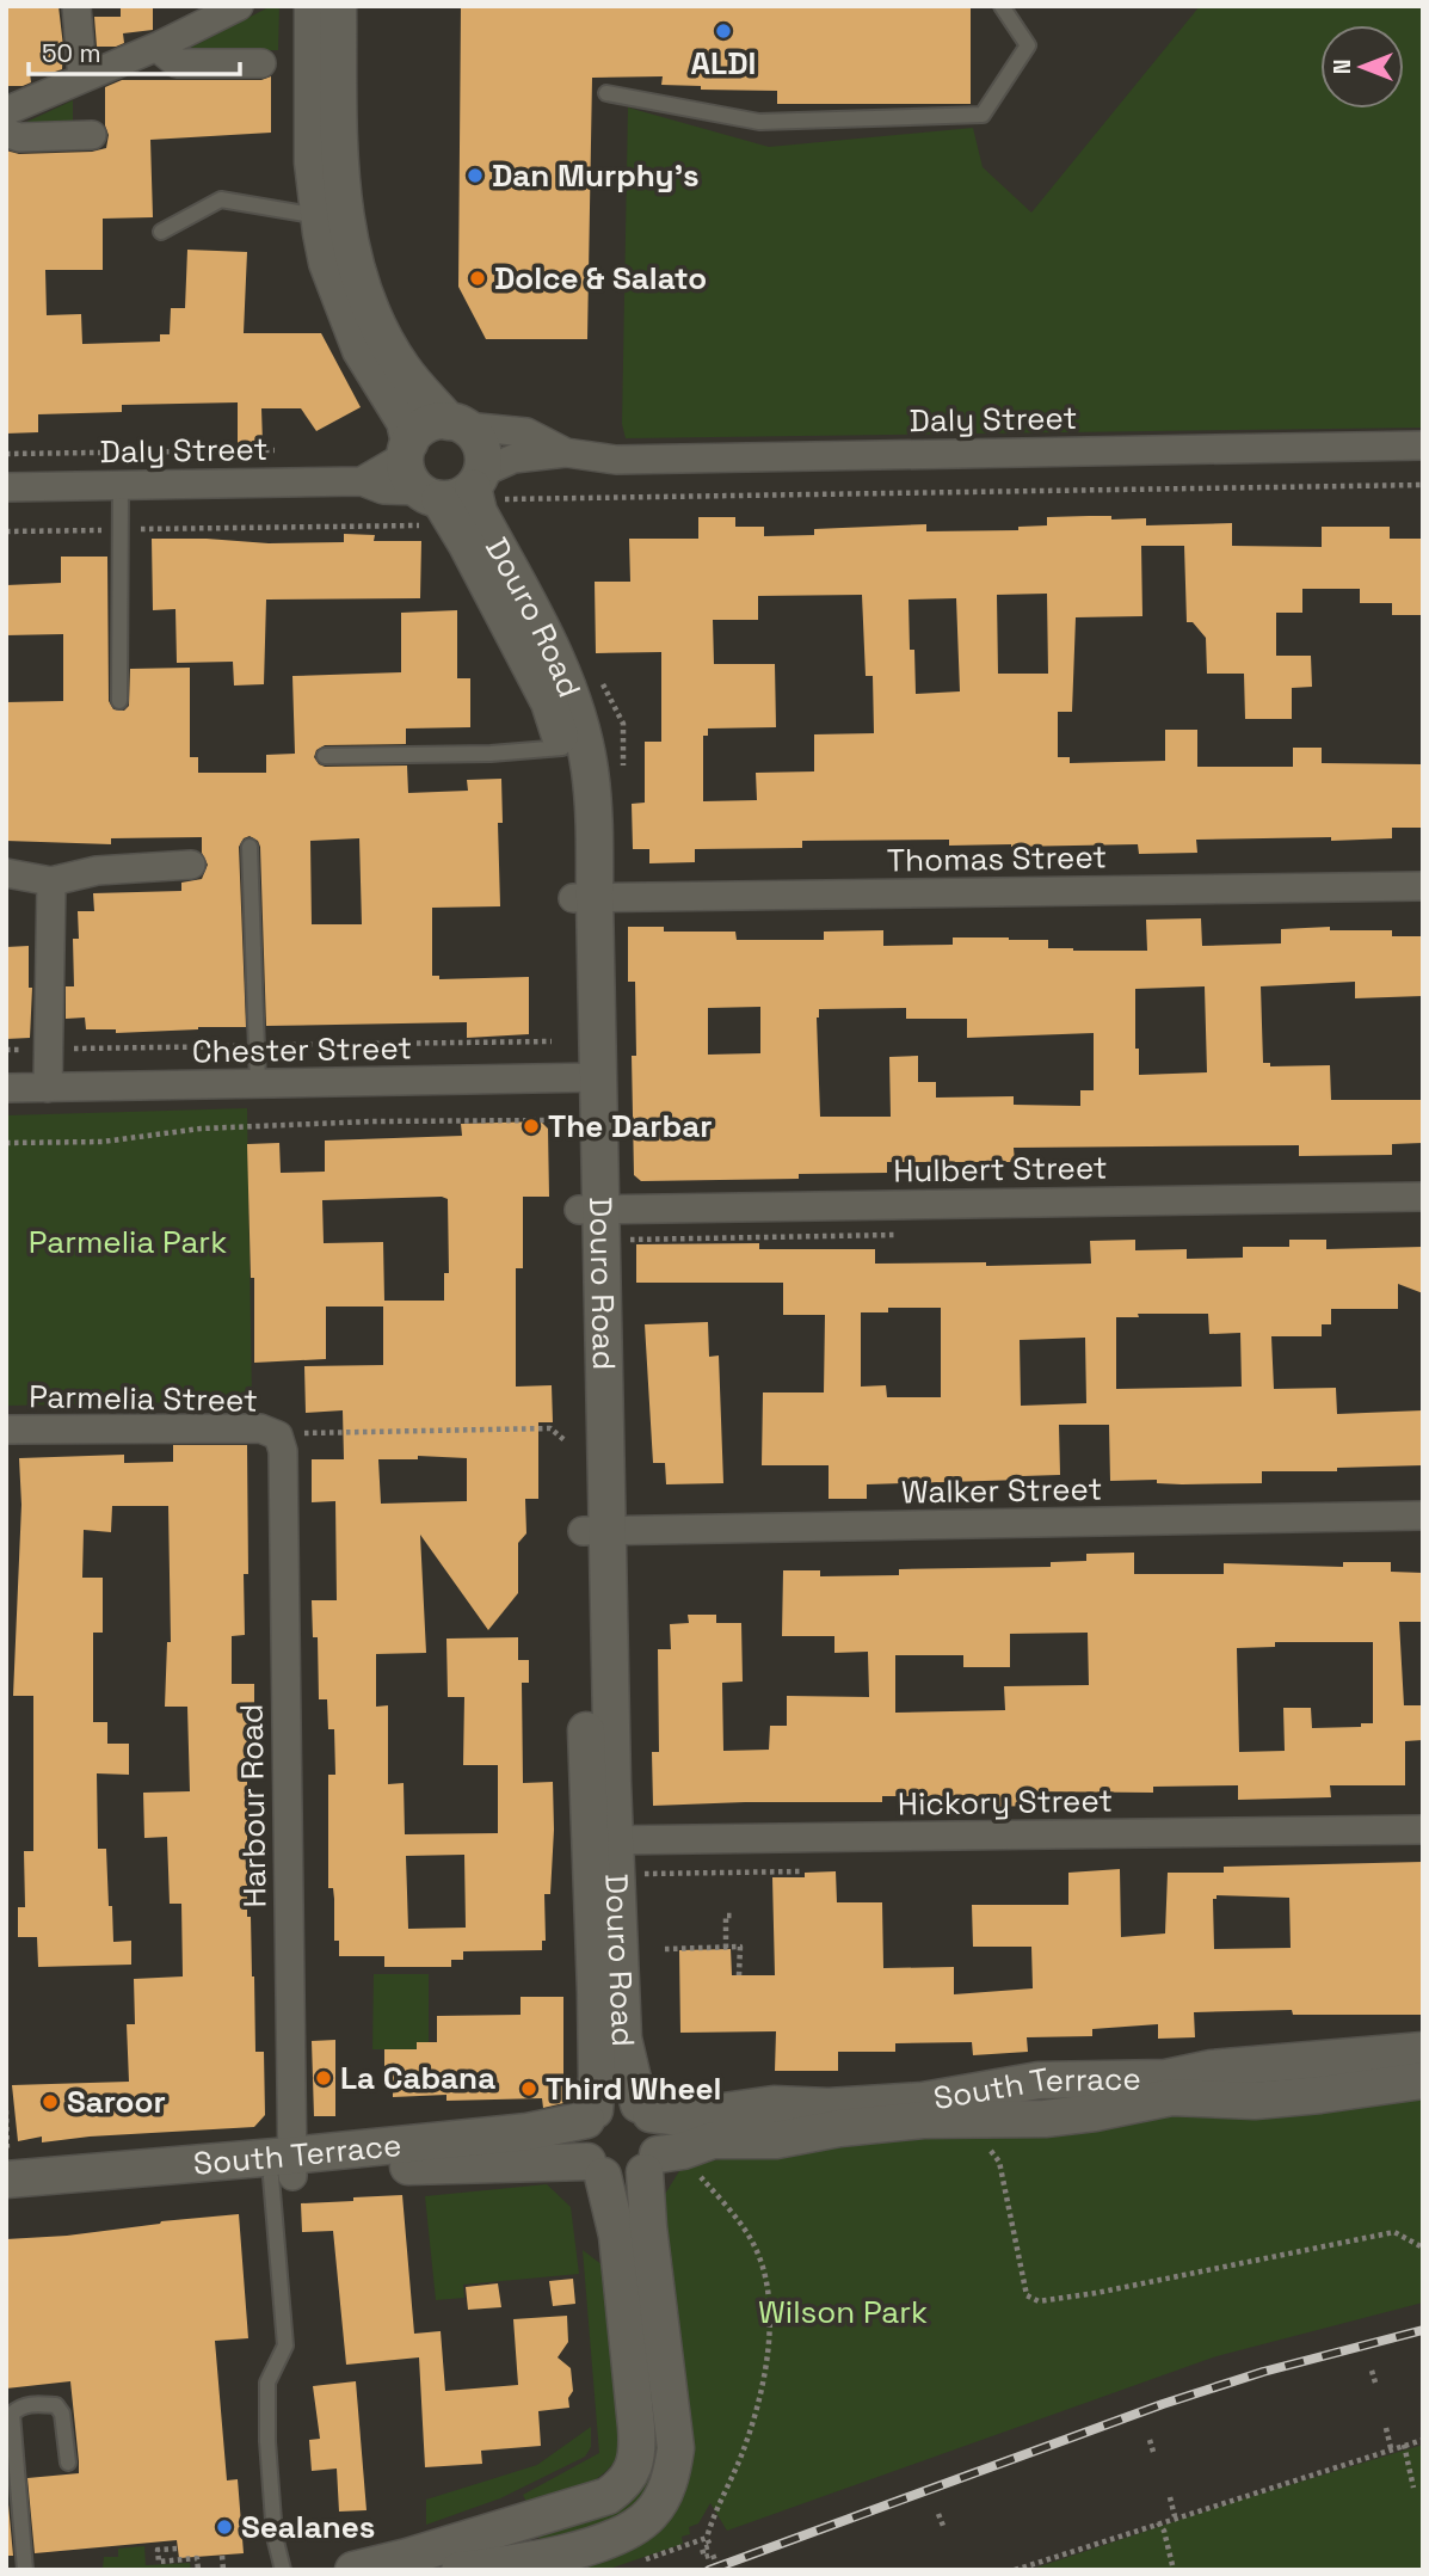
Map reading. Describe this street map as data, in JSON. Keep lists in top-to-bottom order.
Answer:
{
  "streets": {
    "street": [
      "Daly Street",
      "Douro Road",
      "Thomas Street",
      "Chester Street",
      "Hulbert Street",
      "Parmelia Street",
      "Walker Street",
      "Hickory Street",
      "Harbour Road",
      "South Terrace"
    ]
  },
  "crossings": [
    ["Daly Street", "Douro Road"],
    ["Douro Road", "Thomas Street"],
    ["Douro Road", "Chester Street"],
    ["Douro Road", "Hulbert Street"],
    ["Douro Road", "Walker Street"],
    ["Douro Road", "Hickory Street"],
    ["Douro Road", "South Terrace"],
    ["Parmelia Street", "Harbour Road"],
    ["Harbour Road", "South Terrace"]
  ],
  "parks": ["Parmelia Park", "Wilson Park"],
  "places": [
    "ALDI",
    "Dan Murphy's",
    "Dolce & Salato",
    "The Darbar",
    "La Cabana",
    "Third Wheel",
    "Saroor",
    "Sealanes"
  ],
  "scale_bar": "50 m",
  "north": "left"
}
